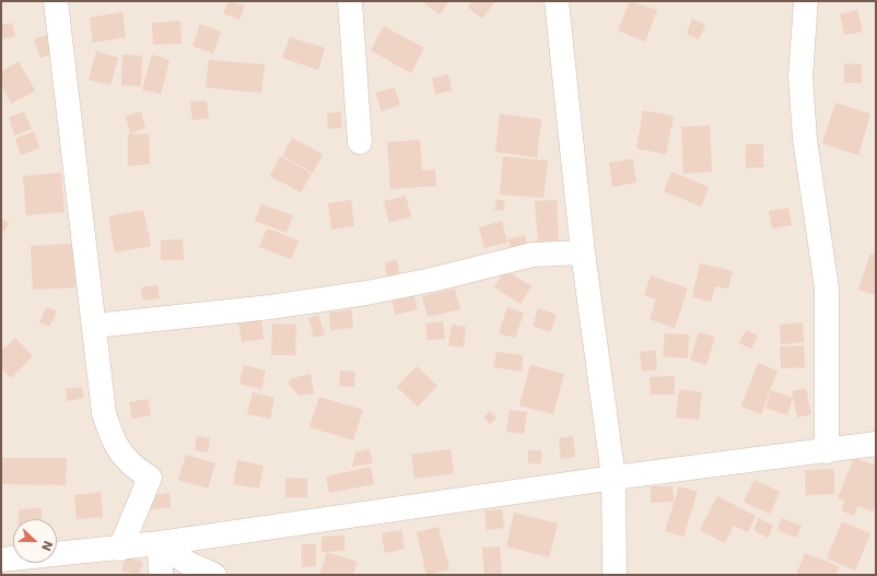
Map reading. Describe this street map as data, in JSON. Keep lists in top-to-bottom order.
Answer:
{
  "north": "right"
}
